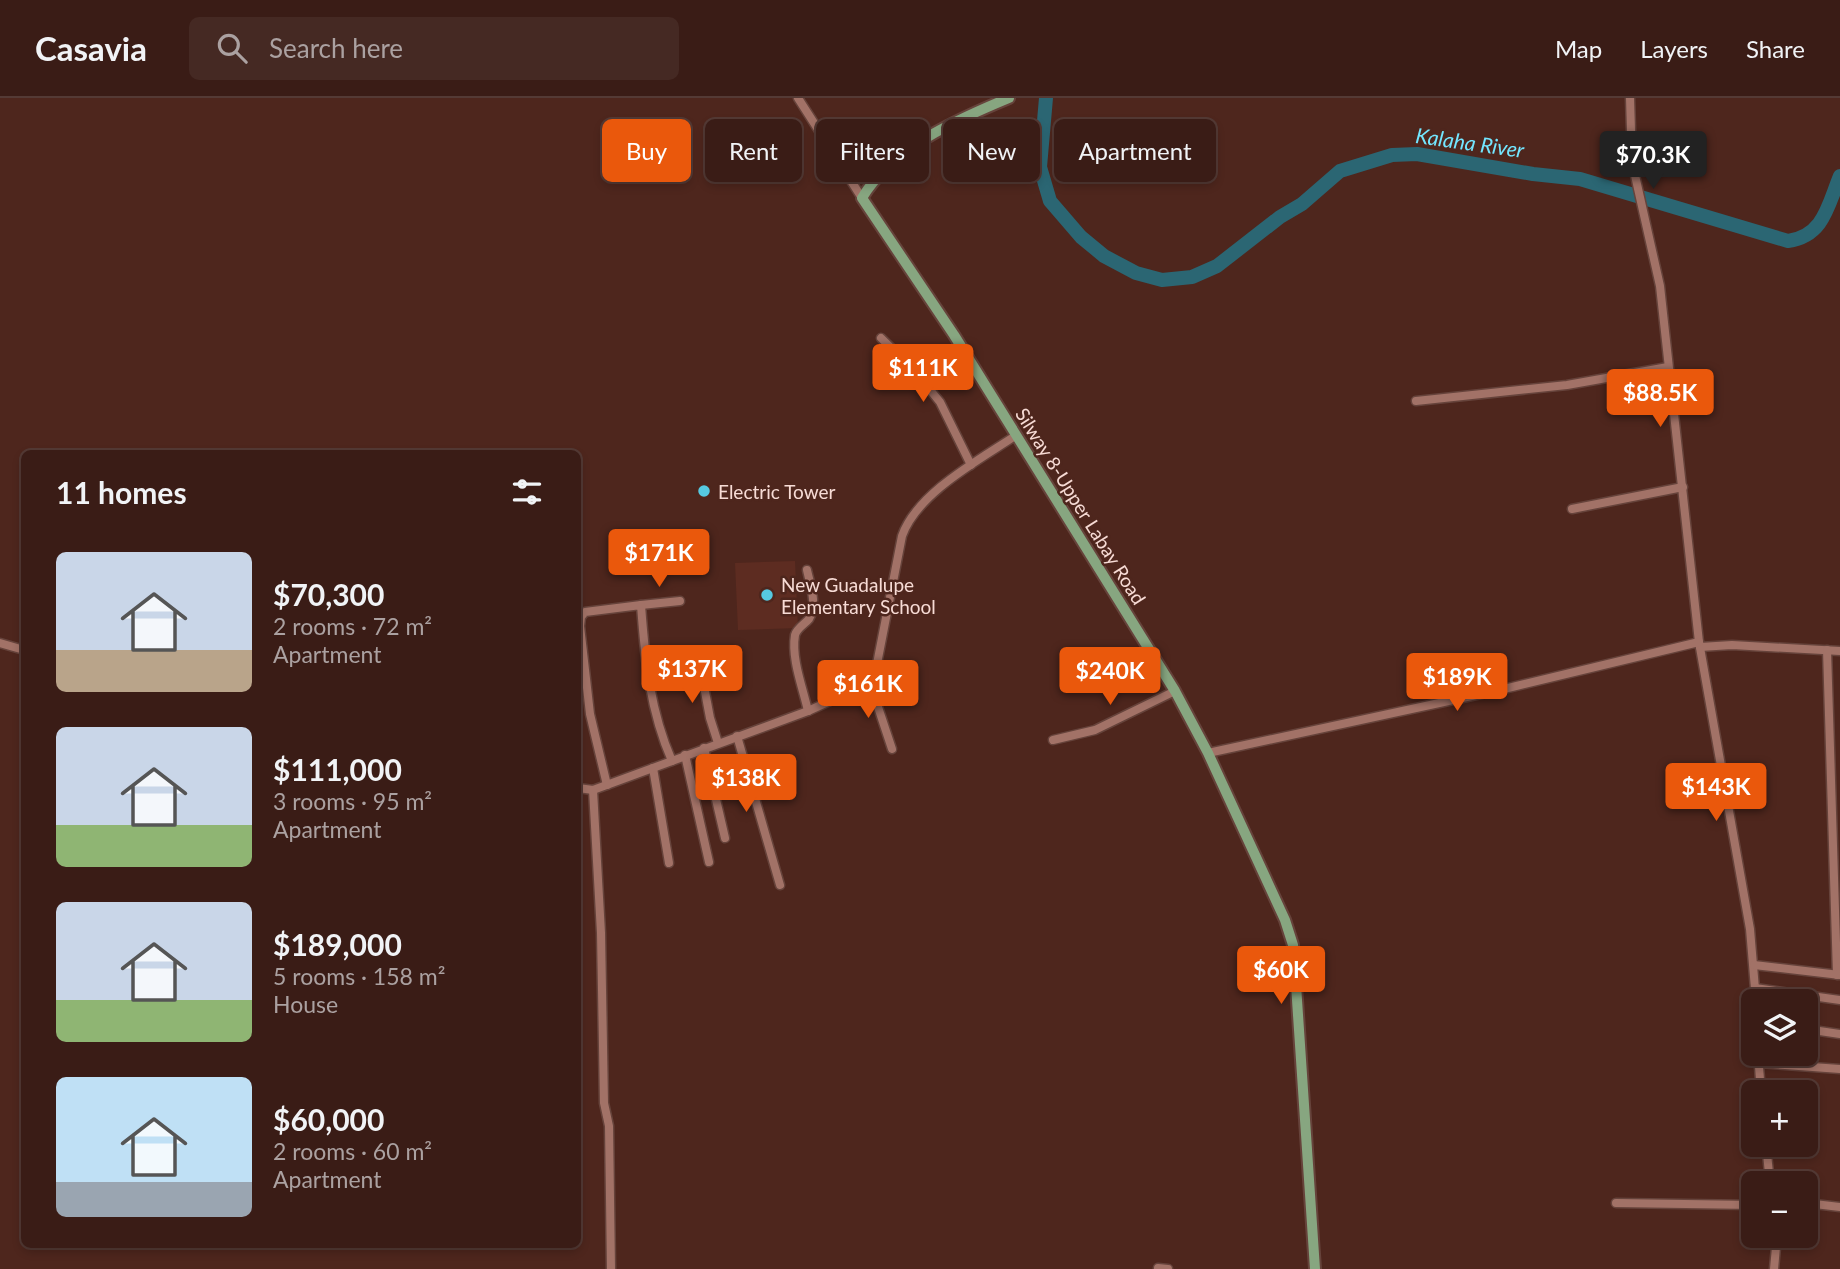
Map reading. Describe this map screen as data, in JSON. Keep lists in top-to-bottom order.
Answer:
{
  "streets": {
    "main road": ["Silway 8-Upper Labay Road"]
  },
  "water": ["Kalaha River"],
  "places": ["Electric Tower", "New Guadalupe Elementary School"],
  "page": {
    "header": "Casavia",
    "search": "Search here",
    "nav": ["Map", "Layers", "Share"],
    "chip": [
      "Buy",
      "Rent",
      "Filters",
      "New",
      "Apartment"
    ],
    "price": [
      "$70.3K",
      "$111K",
      "$88.5K",
      "$171K",
      "$137K",
      "$240K",
      "$189K",
      "$161K",
      "$138K",
      "$143K",
      "$60K"
    ],
    "heading": "11 homes",
    "list": [
      {
        "name": "$70,300",
        "note": "2 rooms · 72 m² · Apartment"
      },
      {
        "name": "$111,000",
        "note": "3 rooms · 95 m² · Apartment"
      },
      {
        "name": "$189,000",
        "note": "5 rooms · 158 m² · House"
      },
      {
        "name": "$60,000",
        "note": "2 rooms · 60 m² · Apartment"
      }
    ],
    "map_buttons": ["+", "−"]
  }
}
